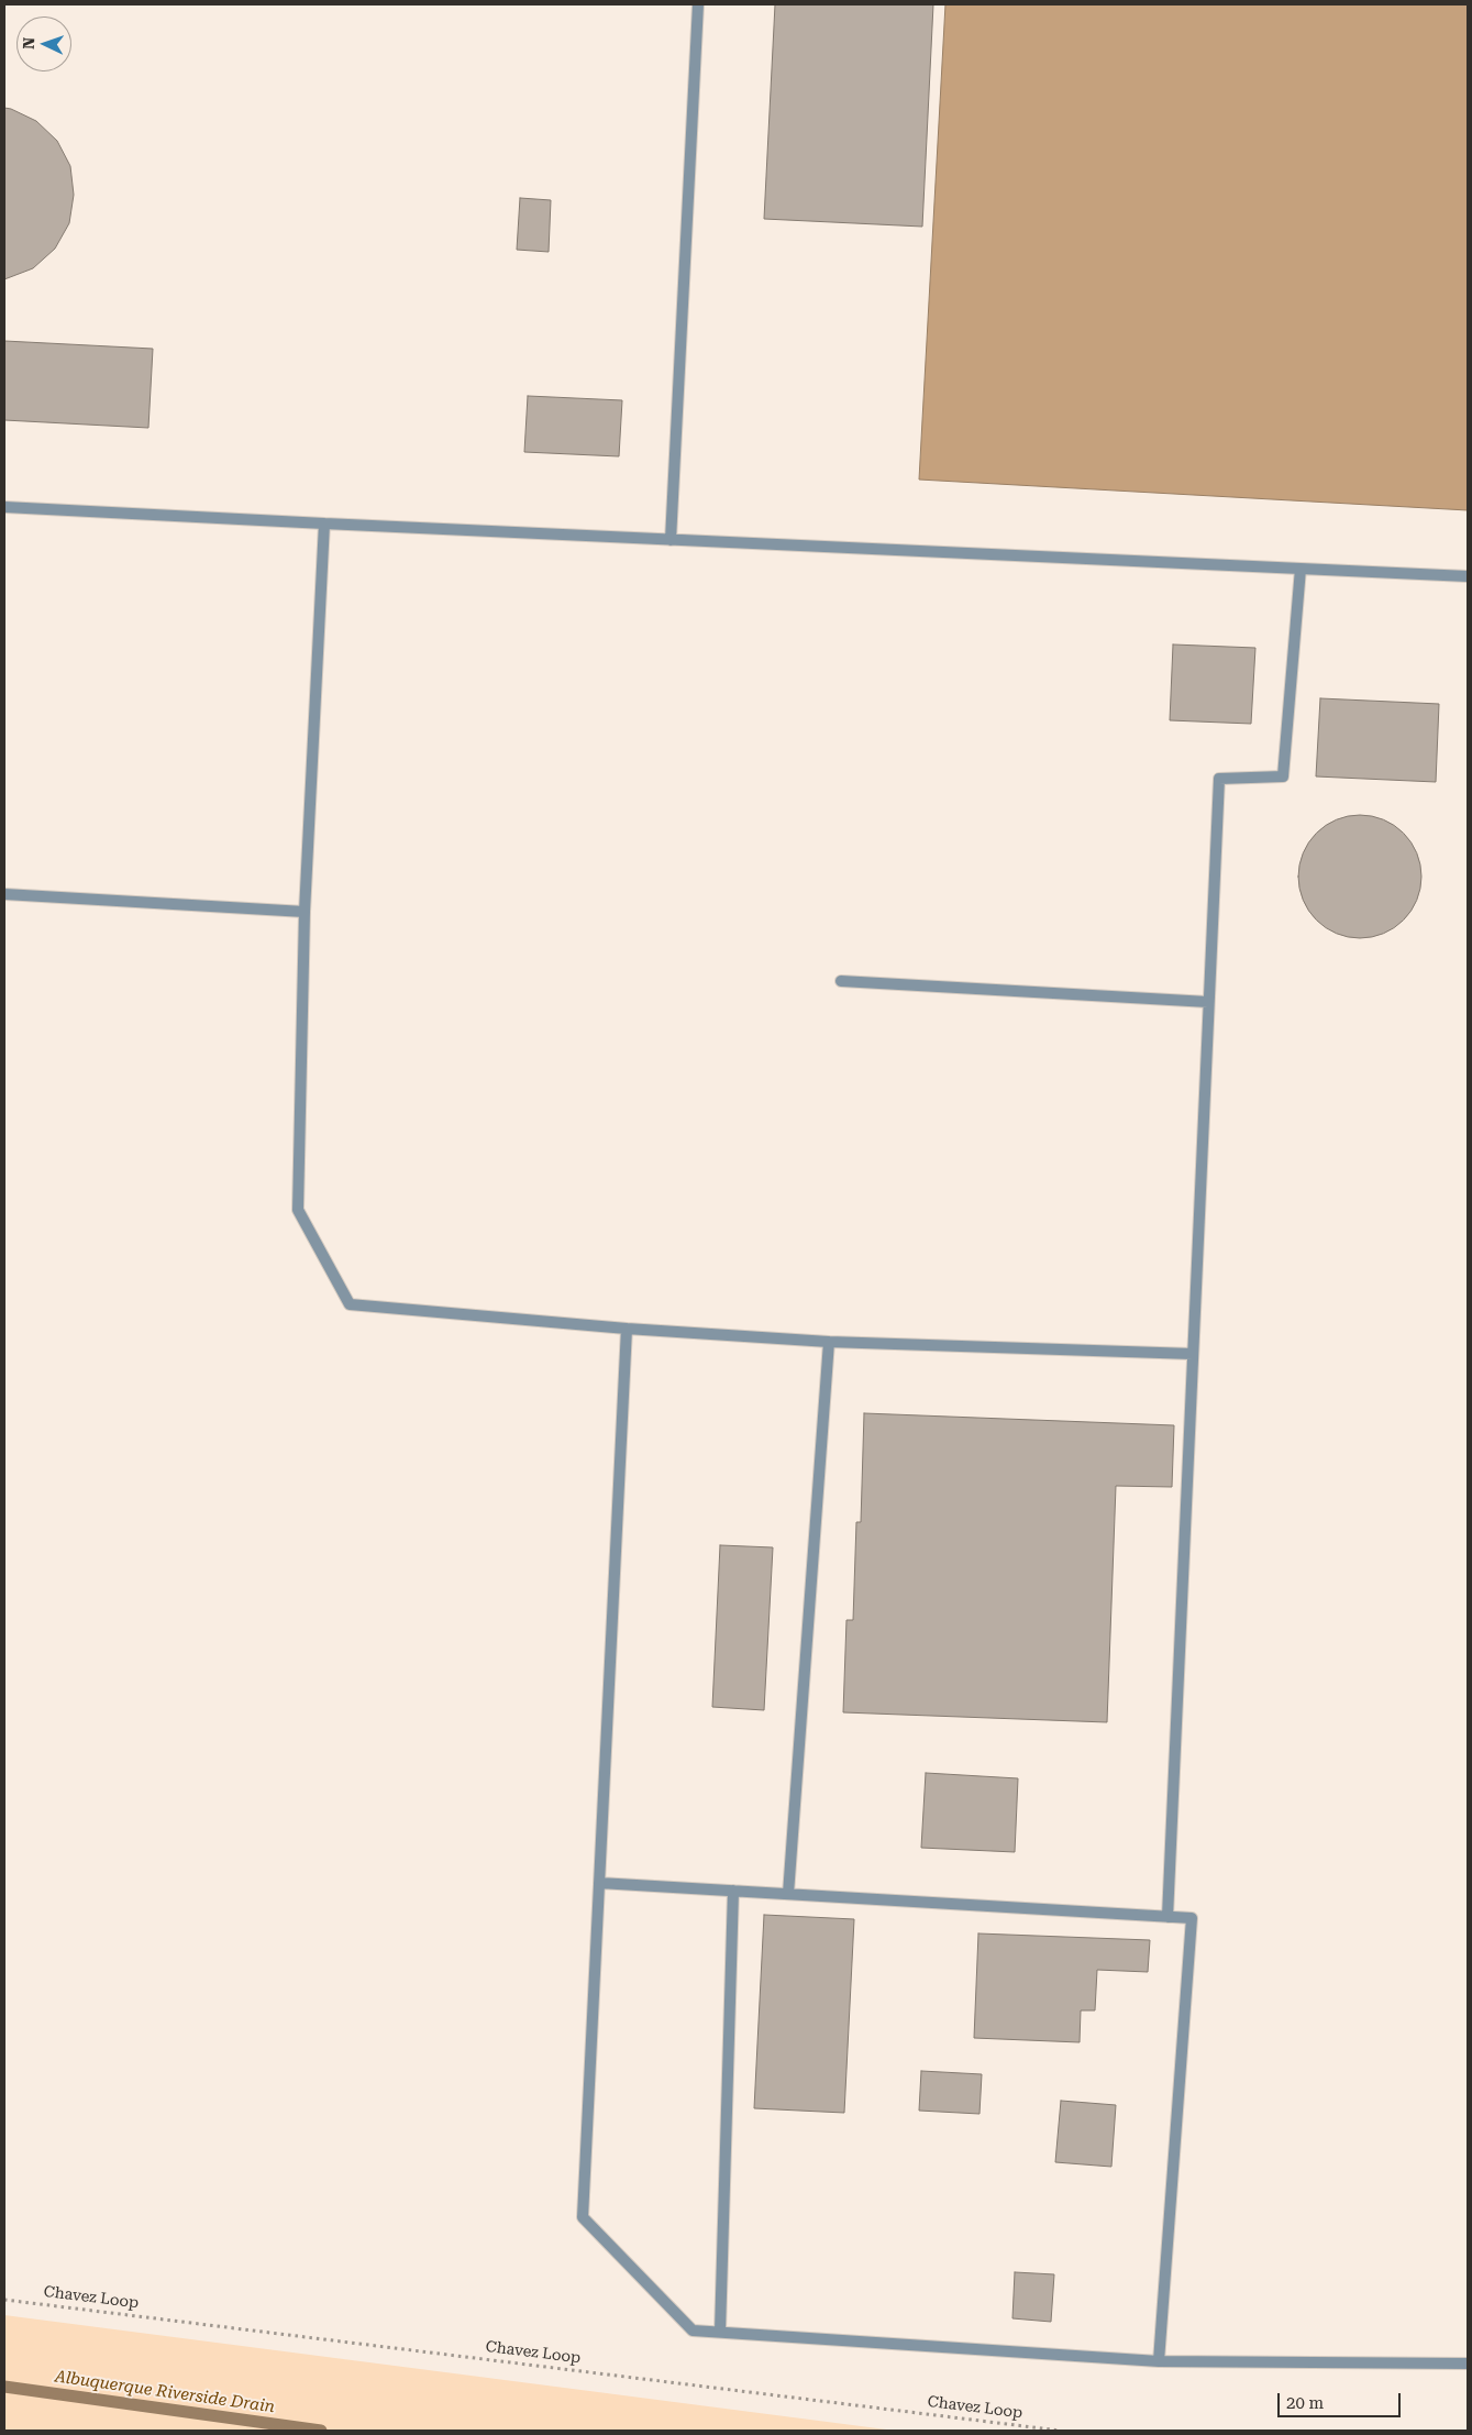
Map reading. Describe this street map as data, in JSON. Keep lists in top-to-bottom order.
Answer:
{
  "streets": {
    "path": ["Chavez Loop"]
  },
  "water": ["Albuquerque Riverside Drain"],
  "scale_bar": "20 m",
  "north": "left"
}
